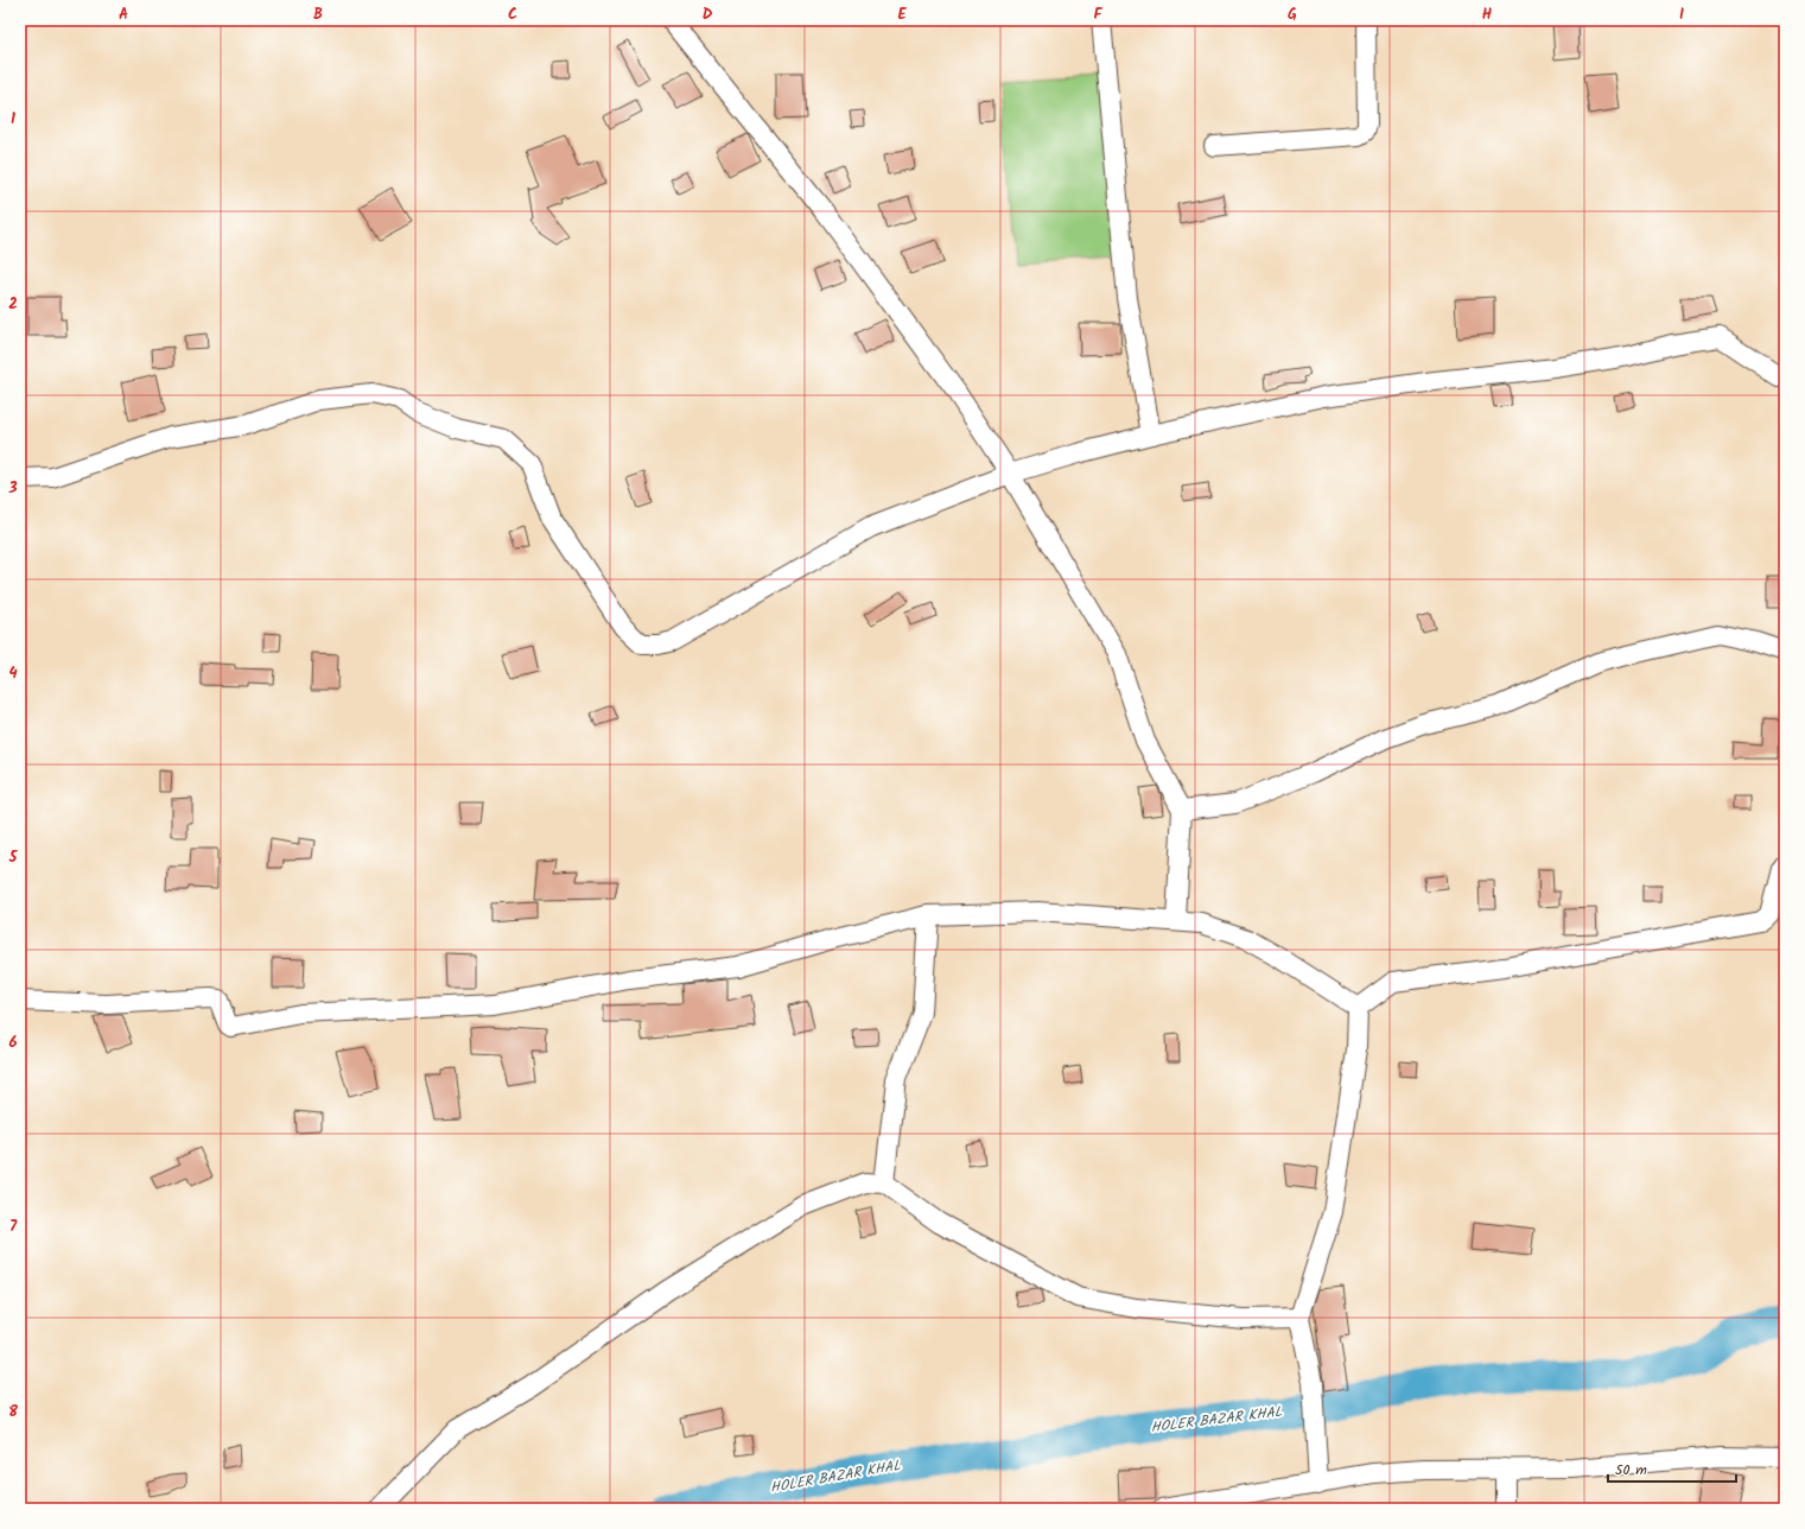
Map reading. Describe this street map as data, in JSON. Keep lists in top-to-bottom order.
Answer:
{
  "water": ["HOLER BAZAR KHAL"],
  "scale_bar": "50 m",
  "grid": {
    "columns": [
      "A",
      "B",
      "C",
      "D",
      "E",
      "F",
      "G",
      "H",
      "I"
    ],
    "rows": [
      "1",
      "2",
      "3",
      "4",
      "5",
      "6",
      "7",
      "8"
    ]
  }
}
